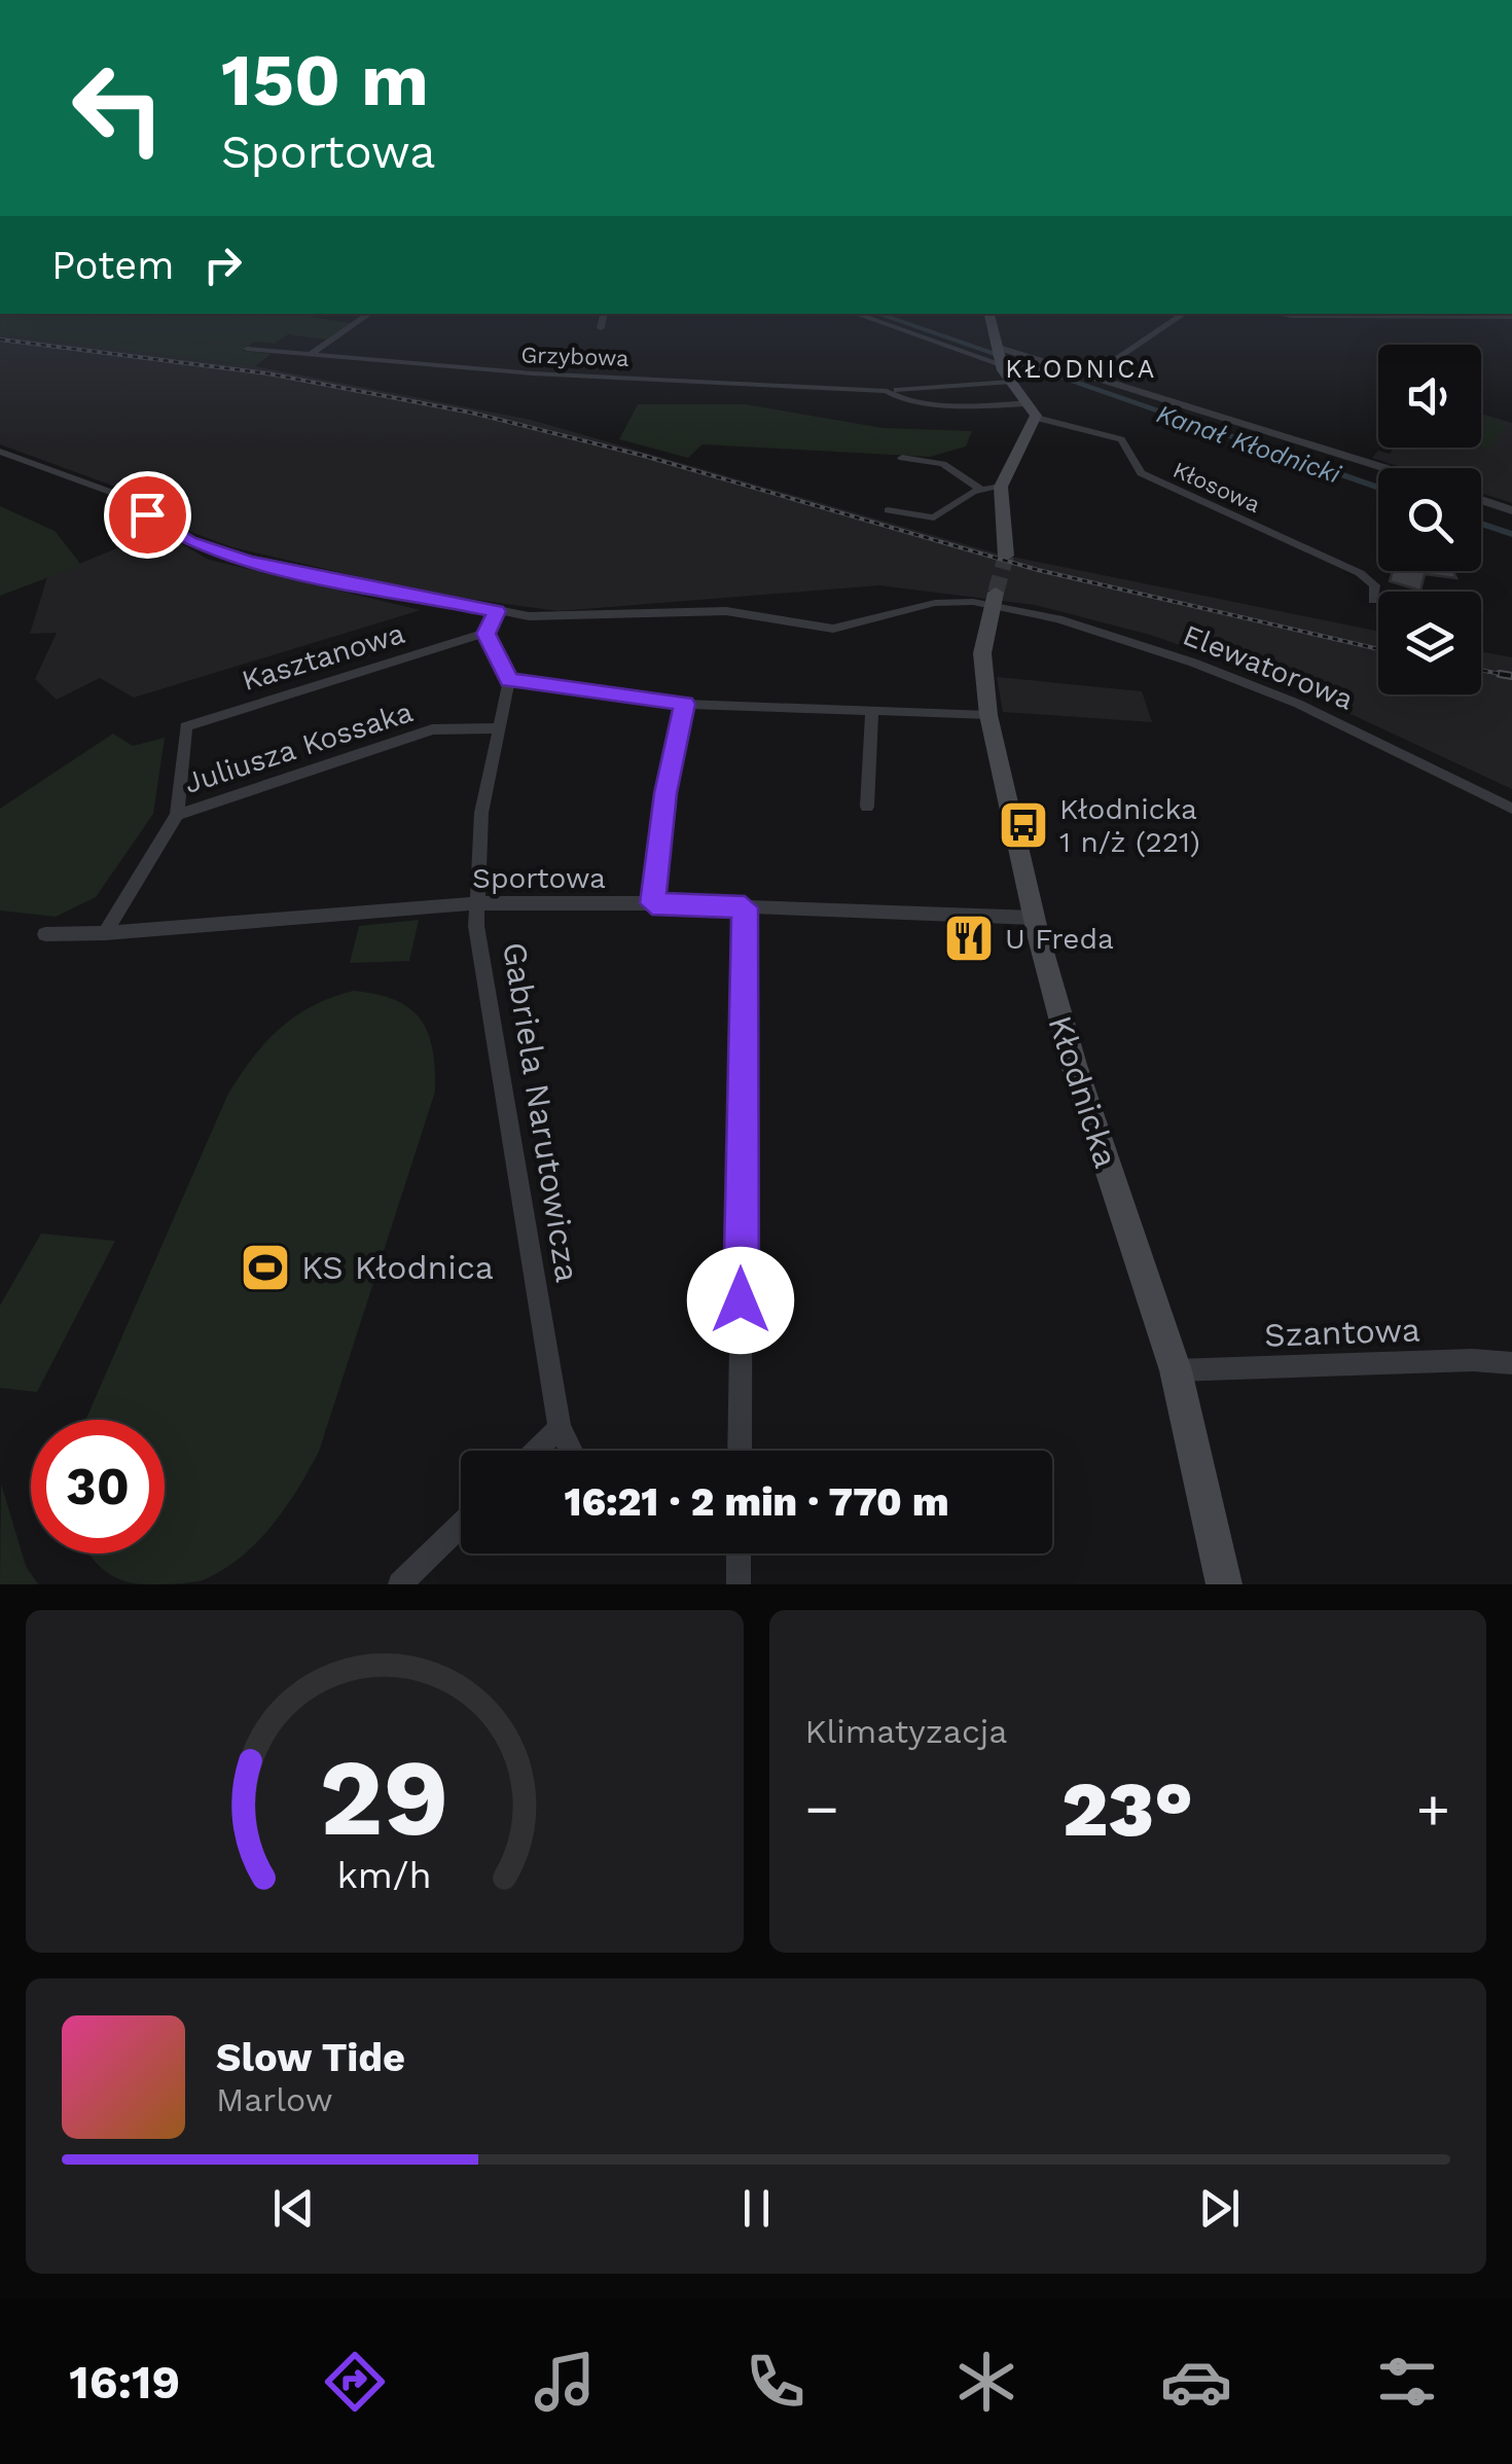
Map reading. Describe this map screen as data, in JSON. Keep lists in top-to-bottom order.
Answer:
{
  "streets": {
    "main road": ["Kłodnicka"],
    "street": [
      "Grzybowa",
      "Kłosowa",
      "Kasztanowa",
      "Elewatorowa",
      "Juliusza Kossaka",
      "Sportowa",
      "Gabriela Narutowicza",
      "Szantowa"
    ]
  },
  "crossings": [
    ["Kasztanowa", "Juliusza Kossaka"],
    ["Kasztanowa", "Sportowa"],
    ["Elewatorowa", "Kłodnicka"],
    ["Juliusza Kossaka", "Gabriela Narutowicza"],
    ["Sportowa", "Kłodnicka"],
    ["Sportowa", "Gabriela Narutowicza"],
    ["Kłodnicka", "Szantowa"]
  ],
  "districts": ["KŁODNICA"],
  "water": ["Kanał Kłodnicki"],
  "places": {
    "bus stop": ["Kłodnicka 1 n/ż (221)"],
    "restaurant": ["U Freda"],
    "sports": ["KS Kłodnica"]
  },
  "page": {
    "turn": ["150 m", "Sportowa"],
    "then": "Potem",
    "limit": "30",
    "trip": "16:21 · 2 min · 770 m",
    "tile": "Klimatyzacja",
    "heat": ["−", "23°", "+"],
    "song": ["Slow Tide", "Marlow"],
    "tabs": "16:19",
    "gauge": ["29", "km/h"]
  }
}
